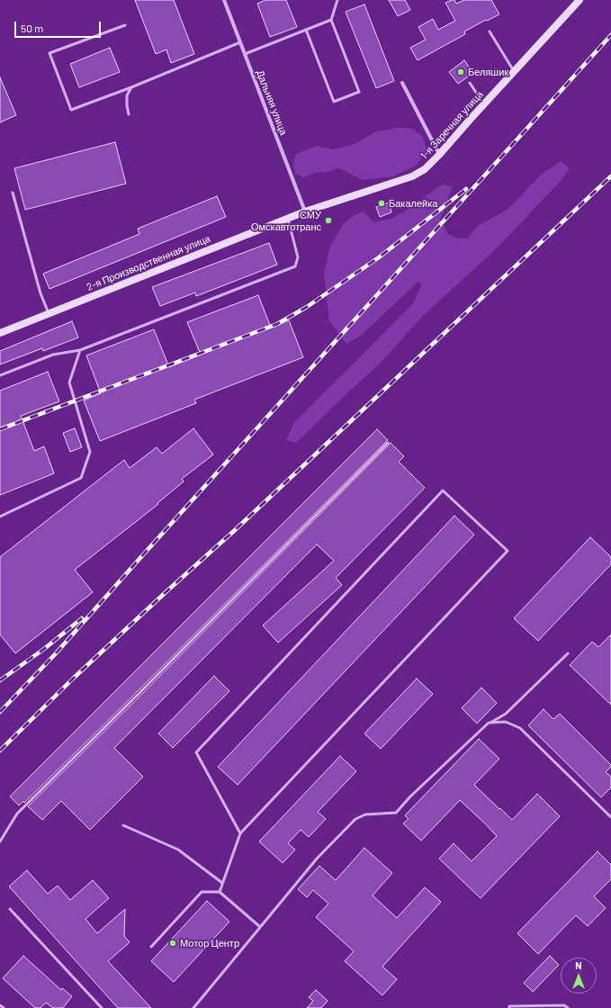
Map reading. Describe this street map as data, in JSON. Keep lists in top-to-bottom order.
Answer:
{
  "streets": {
    "street": ["Дальняя улица", "1-я Заречная улица", "2-я Производственная улица"]
  },
  "crossings": [
    ["Дальняя улица", "1-я Заречная улица"],
    ["Дальняя улица", "2-я Производственная улица"],
    ["1-я Заречная улица", "2-я Производственная улица"]
  ],
  "places": [
    "Беляшик",
    "Бакалейка",
    "СМУ Омскавтотранс",
    "Мотор Центр"
  ],
  "scale_bar": "50 m",
  "north": "top"
}
